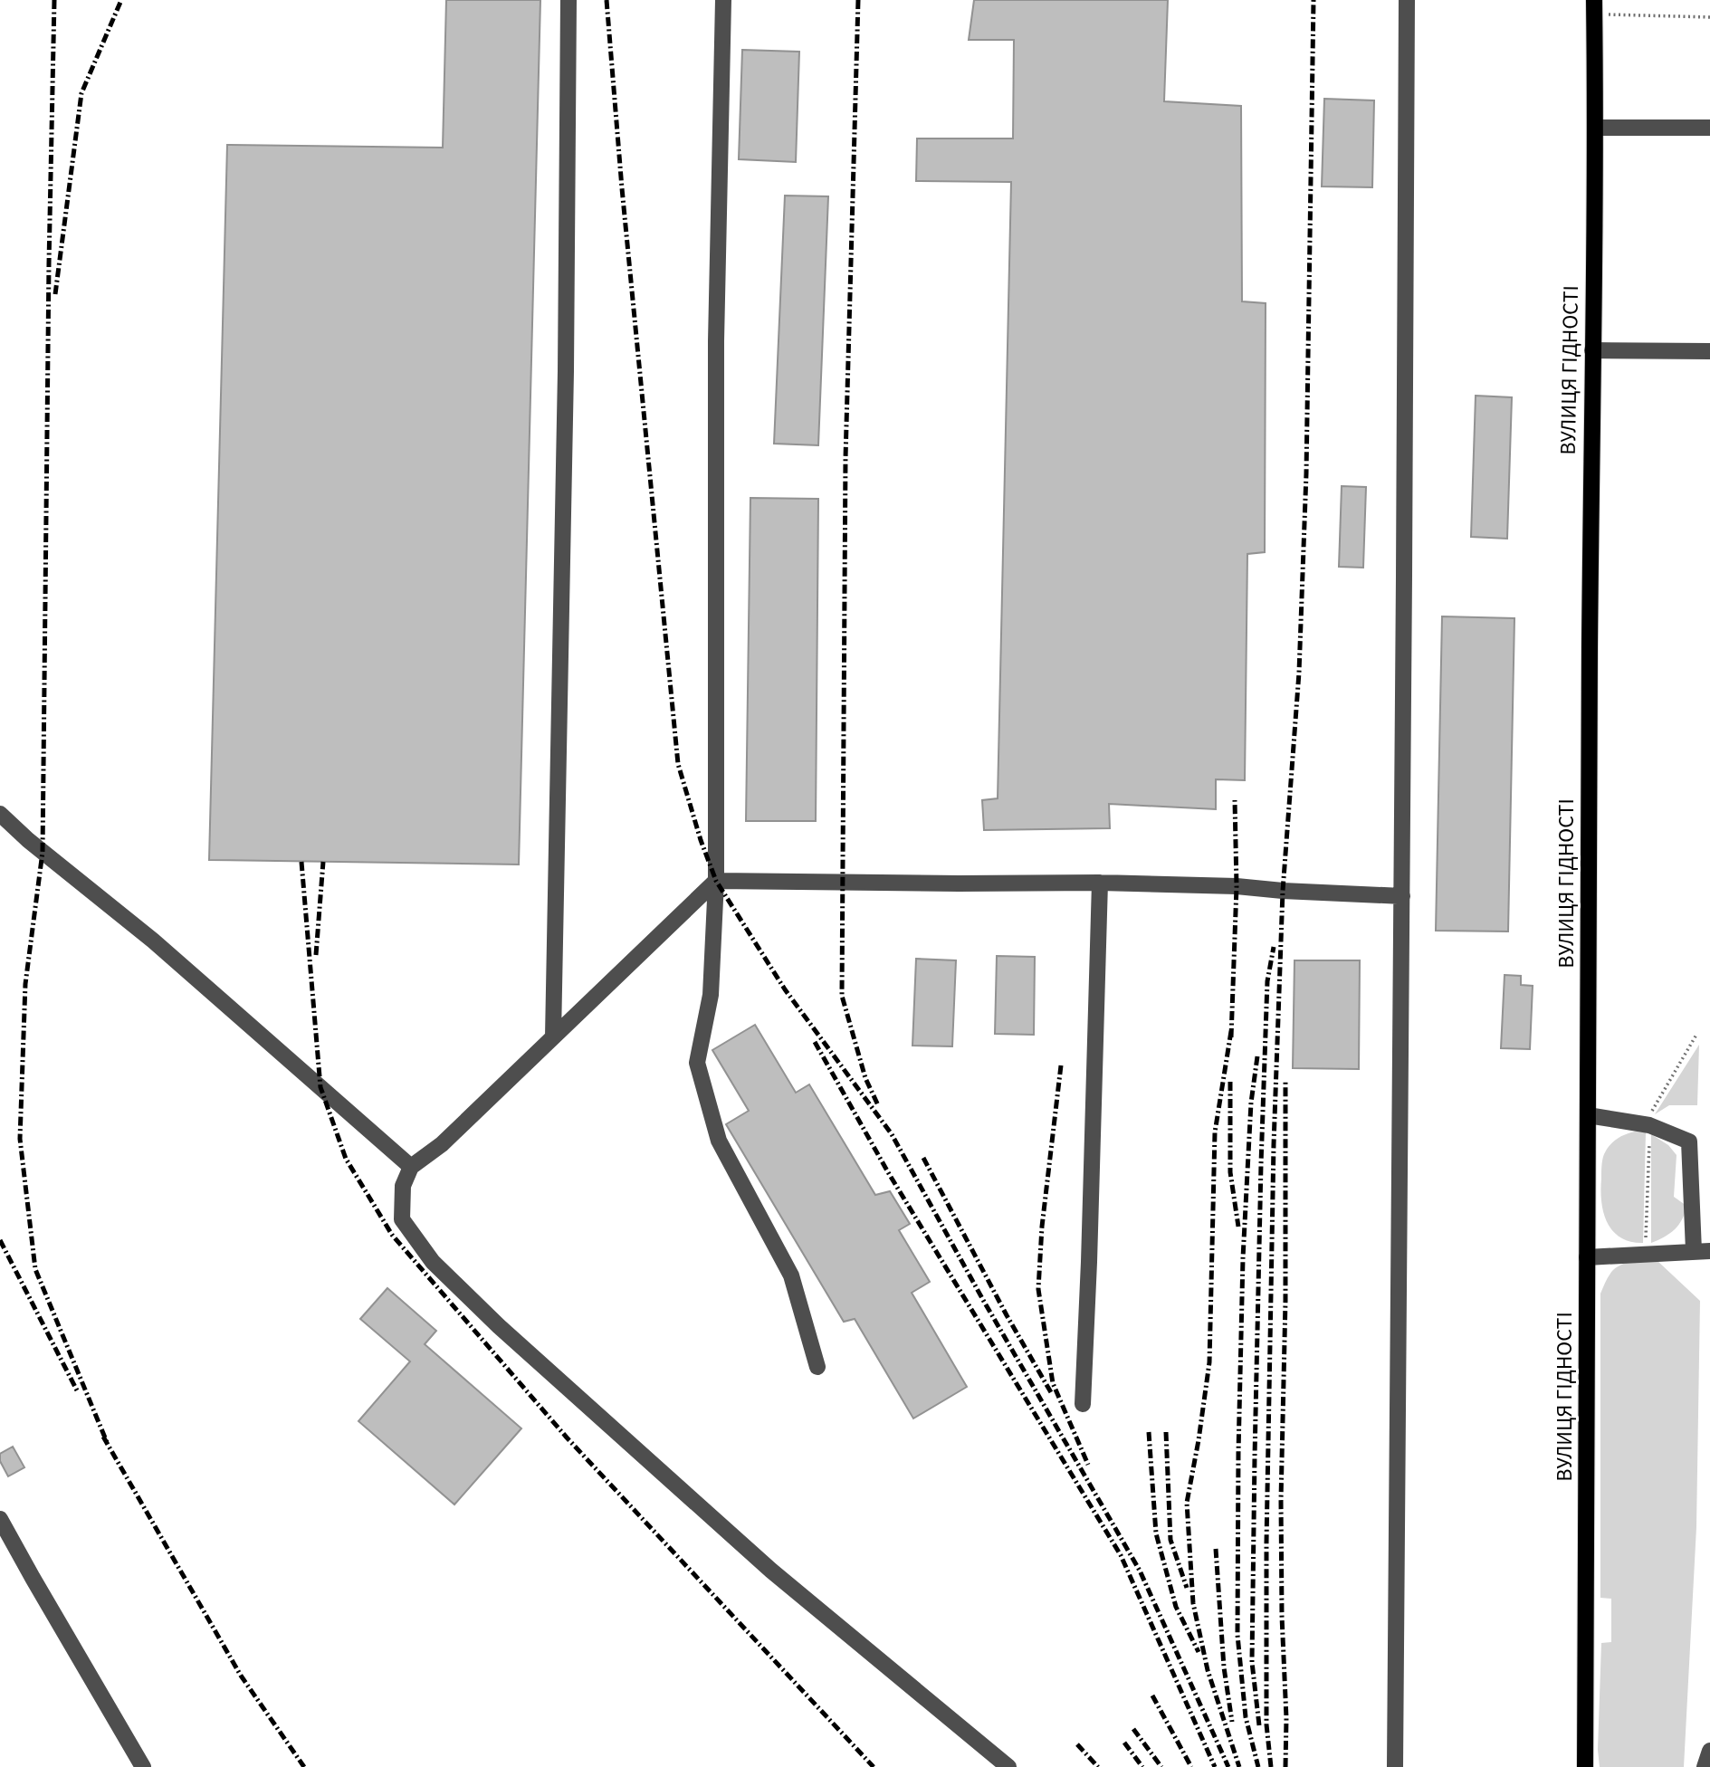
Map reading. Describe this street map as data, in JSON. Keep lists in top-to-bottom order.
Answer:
{
  "streets": {
    "main road": ["ВУЛИЦЯ ГІДНОСТІ"]
  }
}
